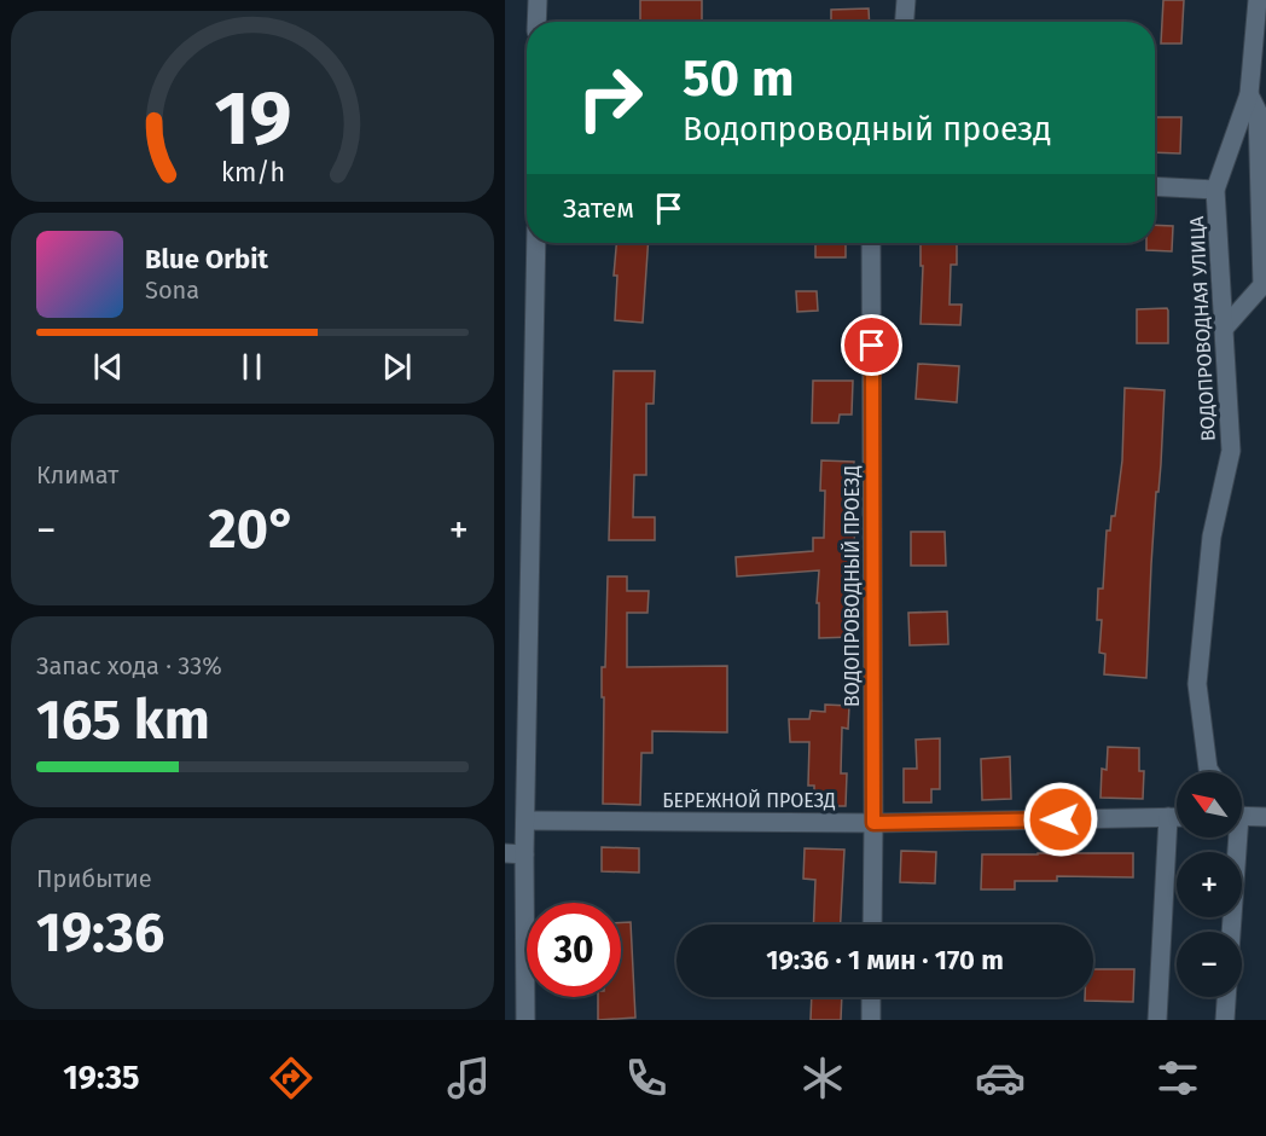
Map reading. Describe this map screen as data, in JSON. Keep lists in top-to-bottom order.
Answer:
{
  "streets": {
    "street": ["ВОДОПРОВОДНАЯ УЛИЦА", "ВОДОПРОВОДНЫЙ ПРОЕЗД", "БЕРЕЖНОЙ ПРОЕЗД"]
  },
  "crossings": [
    ["ВОДОПРОВОДНЫЙ ПРОЕЗД", "БЕРЕЖНОЙ ПРОЕЗД"]
  ],
  "north": "top left",
  "page": {
    "turn": ["50 m", "Водопроводный проезд"],
    "then": "Затем",
    "song": ["Blue Orbit", "Sona"],
    "tile": [
      "Климат",
      ["Запас хода · 33%", "165 km"],
      ["Прибытие", "19:36"]
    ],
    "heat": ["−", "20°", "+"],
    "map_buttons": ["+", "−"],
    "limit": "30",
    "trip": "19:36 · 1 мин · 170 m",
    "tabs": "19:35",
    "gauge": ["19", "km/h"]
  }
}
